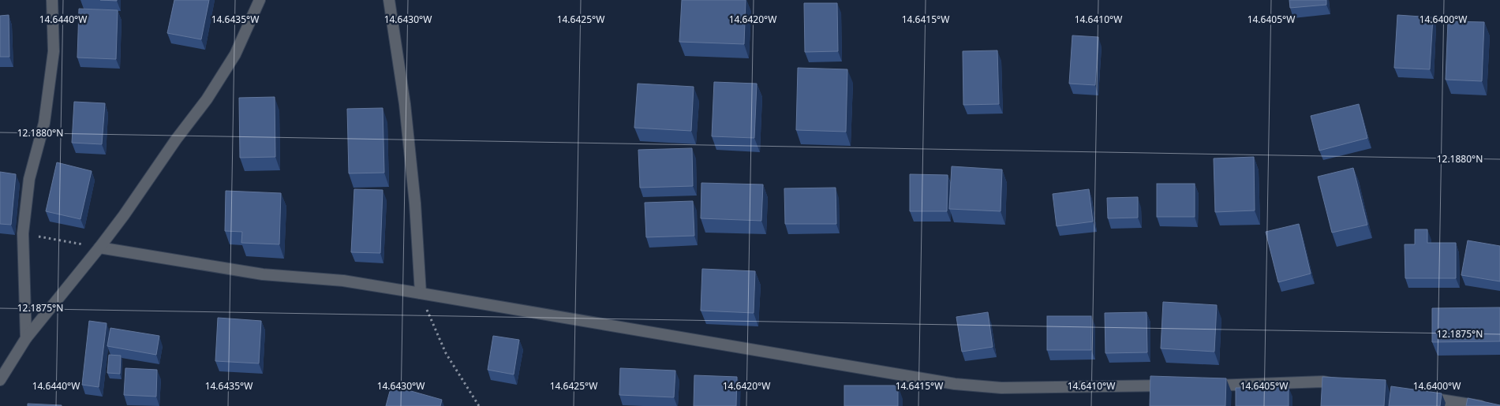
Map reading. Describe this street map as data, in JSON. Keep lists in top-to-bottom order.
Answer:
{
  "coordinates": [
    "14.6440°W",
    "14.6435°W",
    "14.6430°W",
    "14.6425°W",
    "14.6420°W",
    "14.6415°W",
    "14.6410°W",
    "14.6405°W",
    "14.6400°W",
    "12.1880°N",
    "12.1875°N"
  ]
}
